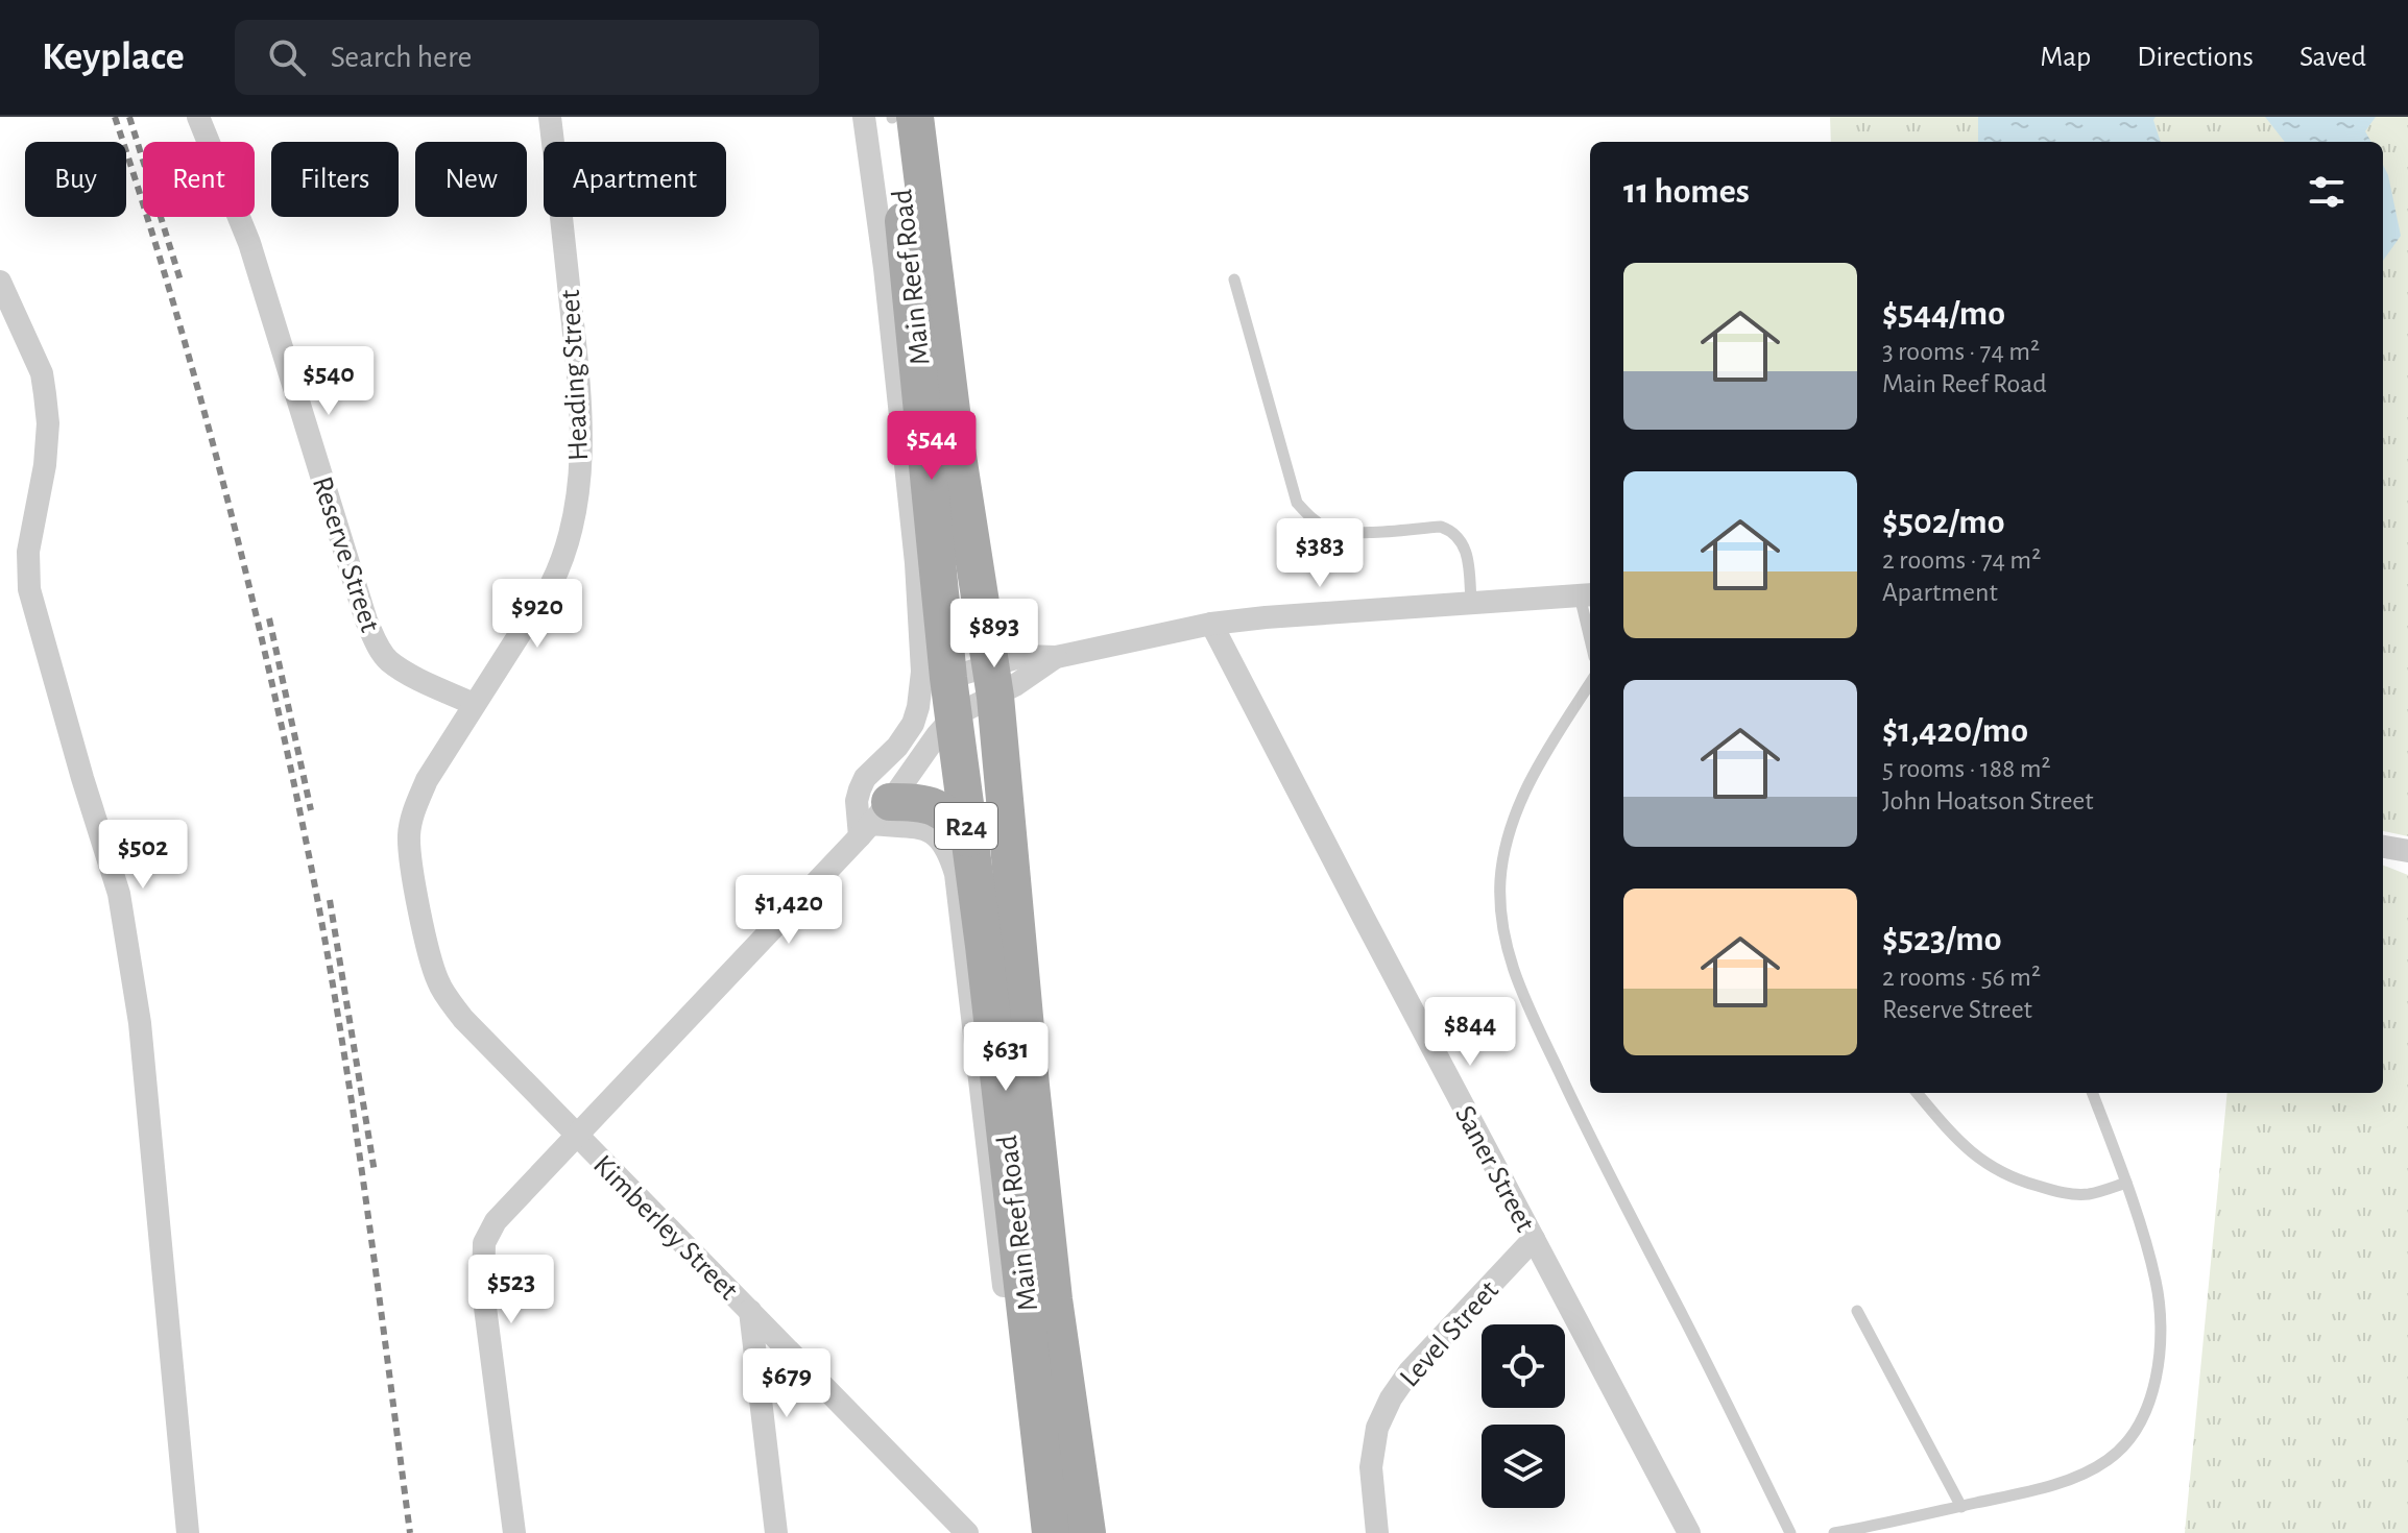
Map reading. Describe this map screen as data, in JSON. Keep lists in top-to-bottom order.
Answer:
{
  "streets": {
    "main road": ["Main Reef Road", "R24"],
    "street": [
      "Heading Street",
      "Reserve Street",
      "Saner Street",
      "Kimberley Street",
      "Level Street"
    ]
  },
  "crossings": [
    ["Main Reef Road", "R24"],
    ["Heading Street", "Reserve Street"],
    ["Heading Street", "Kimberley Street"],
    ["Saner Street", "Level Street"]
  ],
  "page": {
    "header": "Keyplace",
    "search": "Search here",
    "nav": ["Map", "Directions", "Saved"],
    "chip": [
      "Buy",
      "Rent",
      "Filters",
      "New",
      "Apartment"
    ],
    "heading": "11 homes",
    "list": [
      {
        "name": "$544/mo",
        "note": "3 rooms · 74 m² · Main Reef Road"
      },
      {
        "name": "$502/mo",
        "note": "2 rooms · 74 m² · Apartment"
      },
      {
        "name": "$1,420/mo",
        "note": "5 rooms · 188 m² · John Hoatson Street"
      },
      {
        "name": "$523/mo",
        "note": "2 rooms · 56 m² · Reserve Street"
      }
    ],
    "price": [
      "$540",
      "$544",
      "$383",
      "$920",
      "$893",
      "$502",
      "$1,420",
      "$844",
      "$631",
      "$523",
      "$679"
    ]
  }
}
